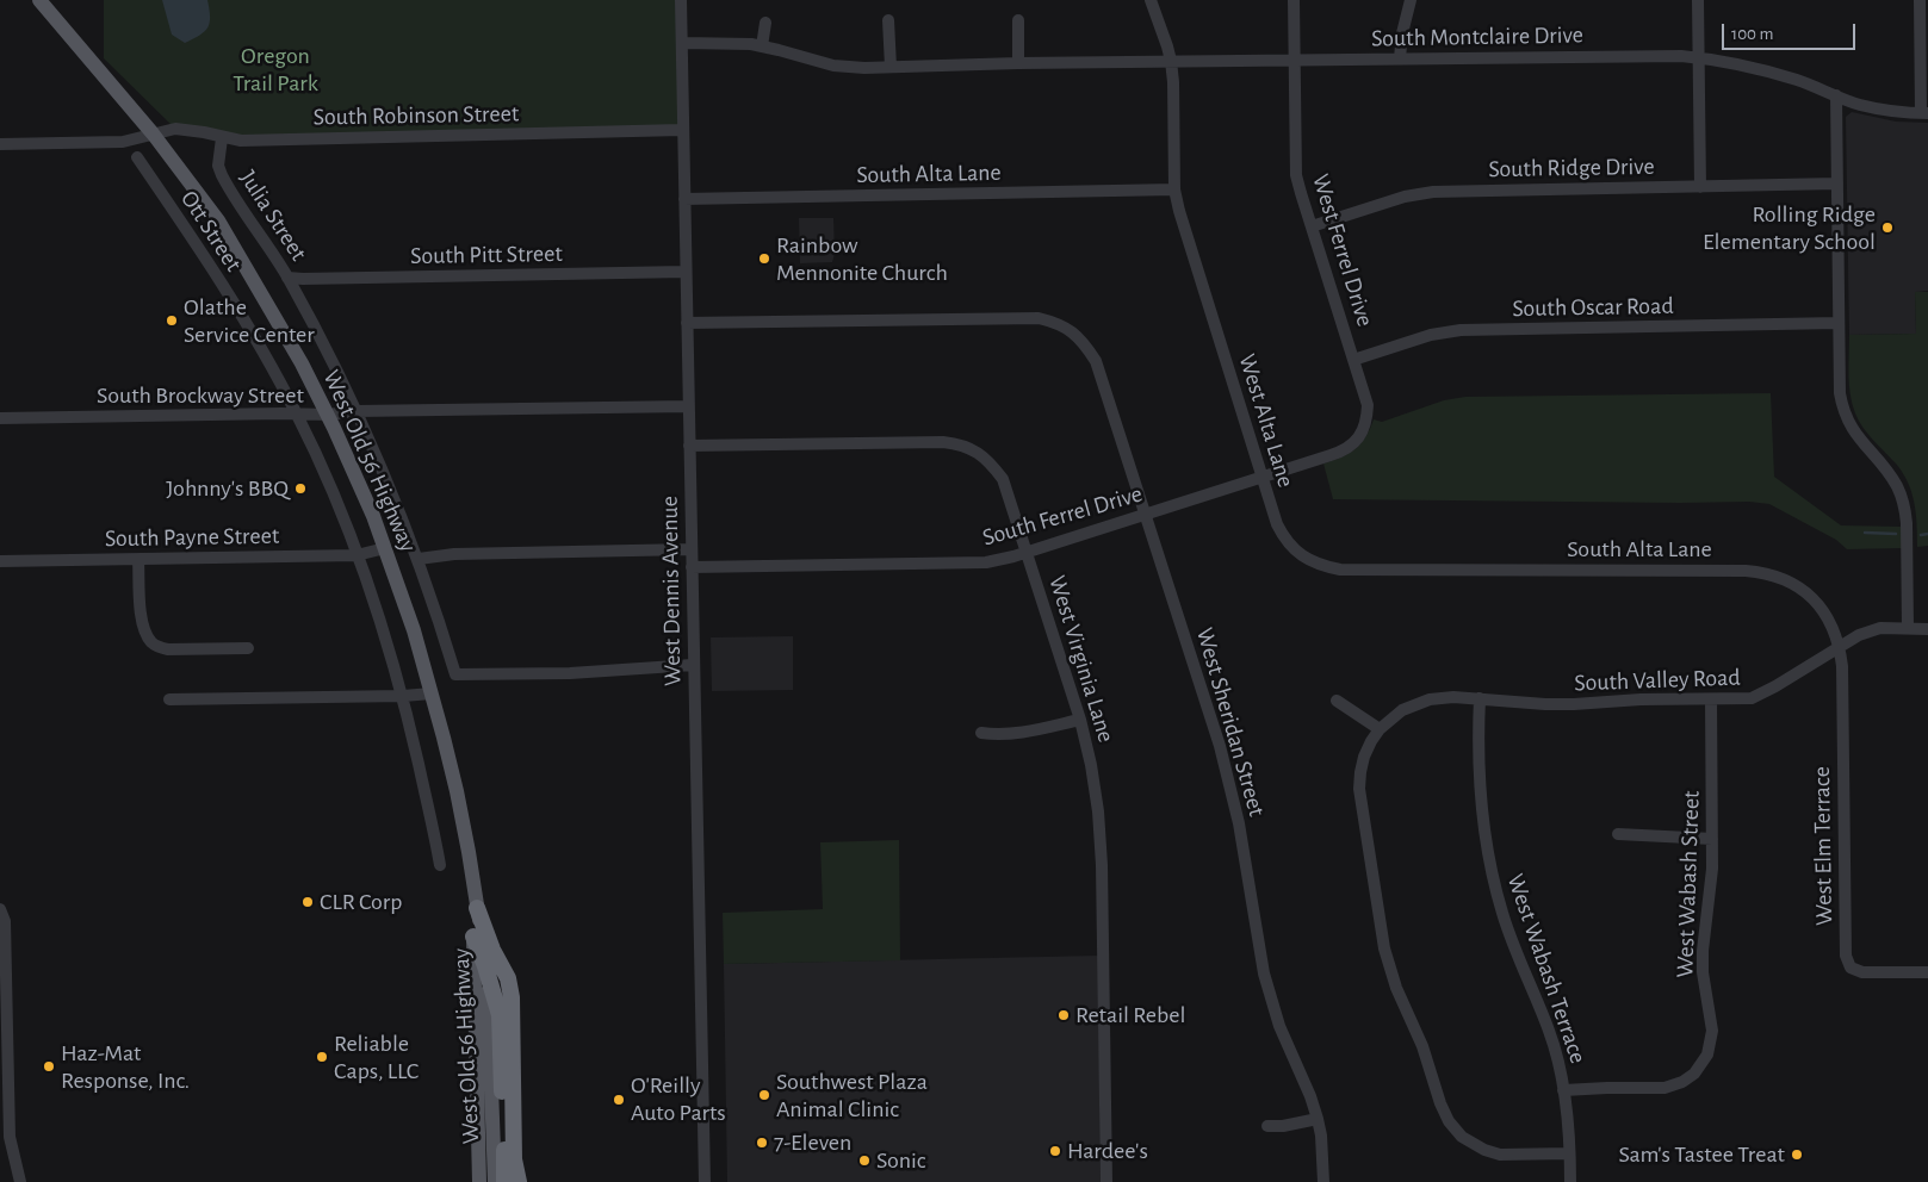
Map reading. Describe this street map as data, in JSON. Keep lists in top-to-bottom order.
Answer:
{
  "streets": {
    "main road": ["West Old 56 Highway"],
    "street": [
      "South Montclaire Drive",
      "South Robinson Street",
      "South Ridge Drive",
      "South Alta Lane",
      "Julia Street",
      "Ott Street",
      "West Ferrel Drive",
      "South Pitt Street",
      "South Oscar Road",
      "South Brockway Street",
      "West Alta Lane",
      "South Ferrel Drive",
      "South Payne Street",
      "West Dennis Avenue",
      "West Virginia Lane",
      "South Valley Road",
      "West Sheridan Street",
      "West Elm Terrace",
      "West Wabash Street",
      "West Wabash Terrace"
    ]
  },
  "crossings": [
    ["South Montclaire Drive", "West Ferrel Drive"],
    ["South Montclaire Drive", "West Dennis Avenue"],
    ["South Robinson Street", "Julia Street"],
    ["South Robinson Street", "West Old 56 Highway"],
    ["South Robinson Street", "West Dennis Avenue"],
    ["South Ridge Drive", "West Ferrel Drive"],
    ["South Alta Lane", "West Alta Lane"],
    ["South Alta Lane", "West Dennis Avenue"],
    ["South Alta Lane", "South Valley Road"],
    ["South Alta Lane", "West Elm Terrace"],
    ["Julia Street", "South Pitt Street"],
    ["Julia Street", "South Brockway Street"],
    ["Julia Street", "West Dennis Avenue"],
    ["Ott Street", "South Brockway Street"],
    ["Ott Street", "South Payne Street"],
    ["West Ferrel Drive", "South Oscar Road"],
    ["West Ferrel Drive", "South Ferrel Drive"],
    ["South Pitt Street", "West Dennis Avenue"],
    ["South Brockway Street", "West Old 56 Highway"],
    ["South Brockway Street", "West Dennis Avenue"],
    ["West Alta Lane", "South Ferrel Drive"],
    ["West Old 56 Highway", "South Payne Street"],
    ["South Ferrel Drive", "West Dennis Avenue"],
    ["South Ferrel Drive", "West Virginia Lane"],
    ["South Ferrel Drive", "West Sheridan Street"],
    ["West Dennis Avenue", "West Virginia Lane"],
    ["West Dennis Avenue", "West Sheridan Street"],
    ["South Valley Road", "West Elm Terrace"],
    ["South Valley Road", "West Wabash Street"],
    ["South Valley Road", "West Wabash Terrace"],
    ["West Wabash Street", "West Wabash Terrace"]
  ],
  "parks": ["Oregon Trail Park"],
  "places": [
    "Rolling Ridge Elementary School",
    "Rainbow Mennonite Church",
    "Olathe Service Center",
    "Johnny's BBQ",
    "CLR Corp",
    "Retail Rebel",
    "Reliable Caps, LLC",
    "Haz-Mat Response, Inc.",
    "Southwest Plaza Animal Clinic",
    "O'Reilly Auto Parts",
    "7-Eleven",
    "Hardee's",
    "Sam's Tastee Treat",
    "Sonic"
  ],
  "scale_bar": "100 m"
}
